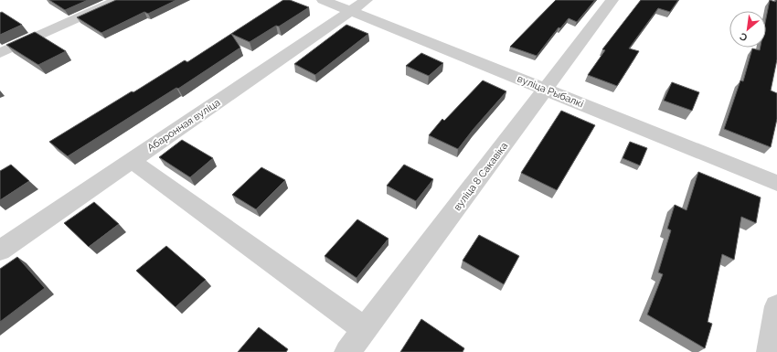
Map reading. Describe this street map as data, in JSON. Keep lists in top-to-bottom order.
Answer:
{
  "streets": {
    "street": ["вуліца Рыбалкі", "Абаронная вуліца", "вуліца 8 Сакавіка"]
  },
  "crossings": [
    ["вуліца Рыбалкі", "Абаронная вуліца"],
    ["вуліца Рыбалкі", "вуліца 8 Сакавіка"]
  ],
  "north": "bottom left"
}
